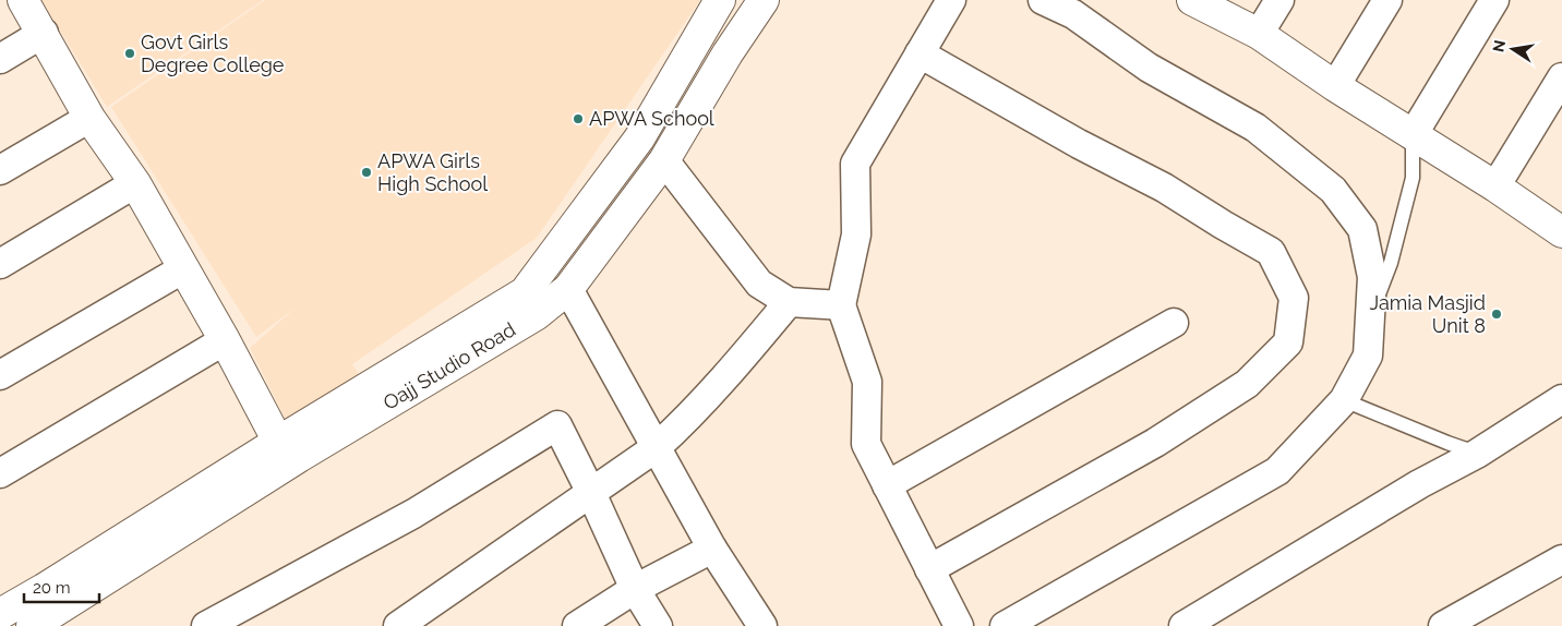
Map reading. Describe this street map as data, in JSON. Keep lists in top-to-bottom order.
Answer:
{
  "streets": {
    "street": ["Oajj Studio Road"]
  },
  "places": [
    "Govt Girls Degree College",
    "APWA School",
    "APWA Girls High School",
    "Jamia Masjid Unit 8"
  ],
  "scale_bar": "20 m",
  "north": "left"
}
